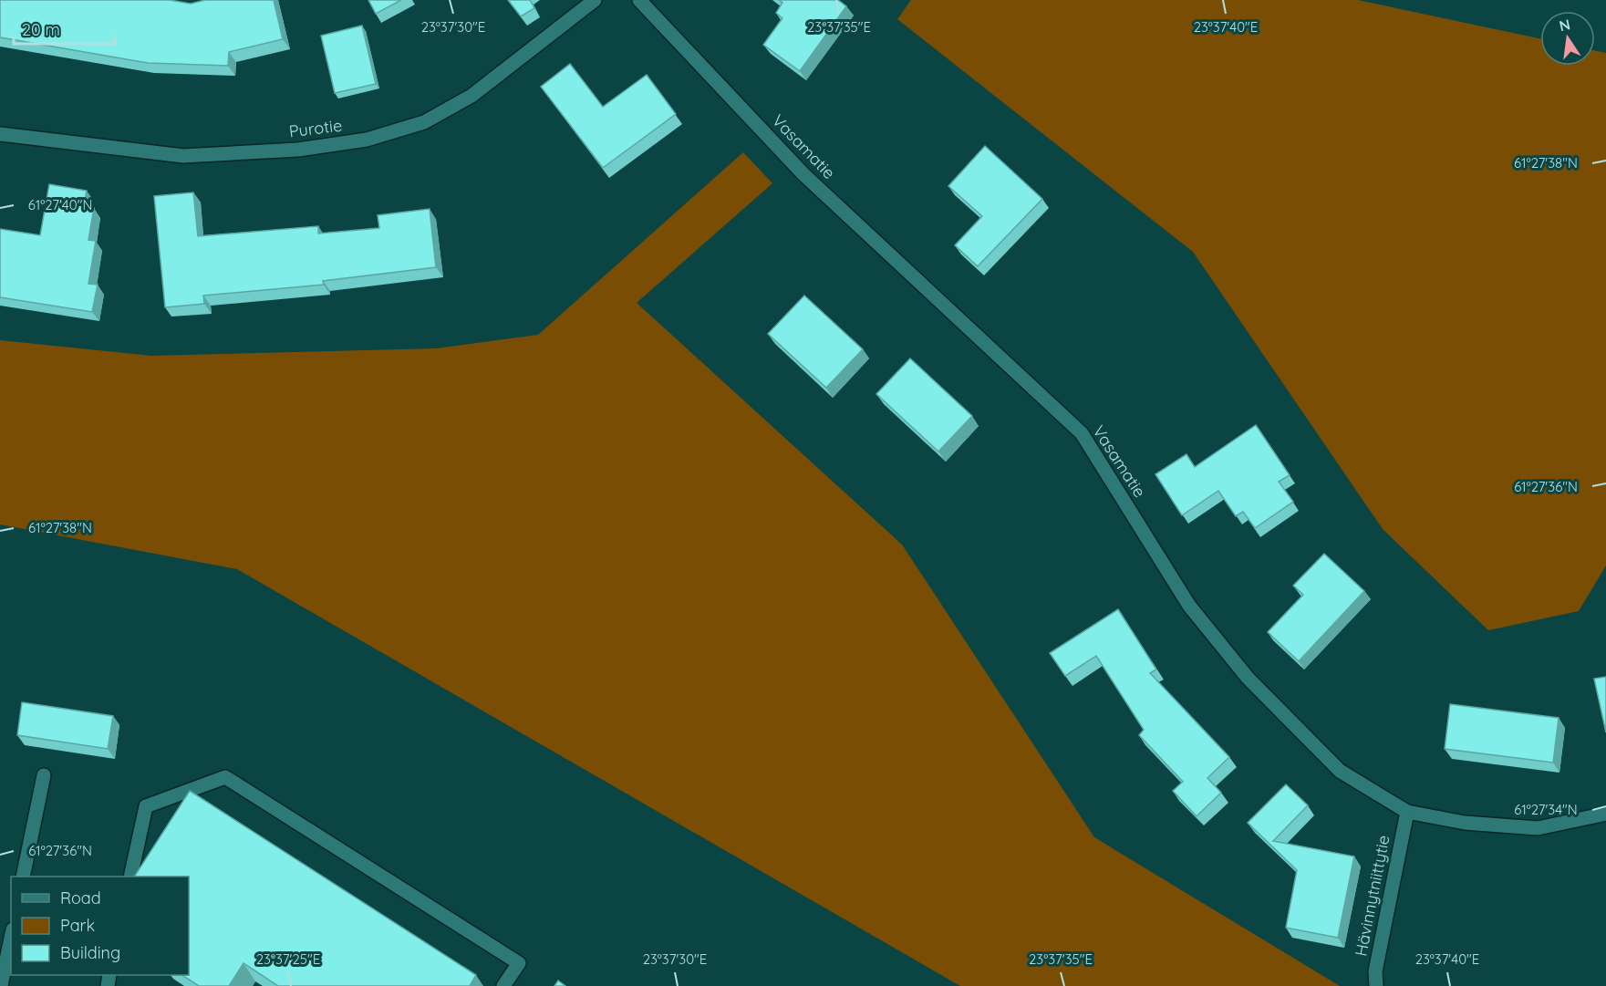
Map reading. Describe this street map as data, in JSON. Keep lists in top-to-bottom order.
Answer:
{
  "streets": {
    "street": ["Purotie", "Vasamatie", "Hävinnytniittytie"]
  },
  "crossings": [
    ["Vasamatie", "Hävinnytniittytie"]
  ],
  "legend": ["Road", "Park", "Building"],
  "scale_bar": "20 m",
  "north": "top",
  "coordinates": [
    "23°37'30\"E",
    "23°37'35\"E",
    "23°37'40\"E",
    "61°27'38\"N",
    "61°27'40\"N",
    "61°27'36\"N",
    "61°27'34\"N",
    "23°37'25\"E"
  ]
}
